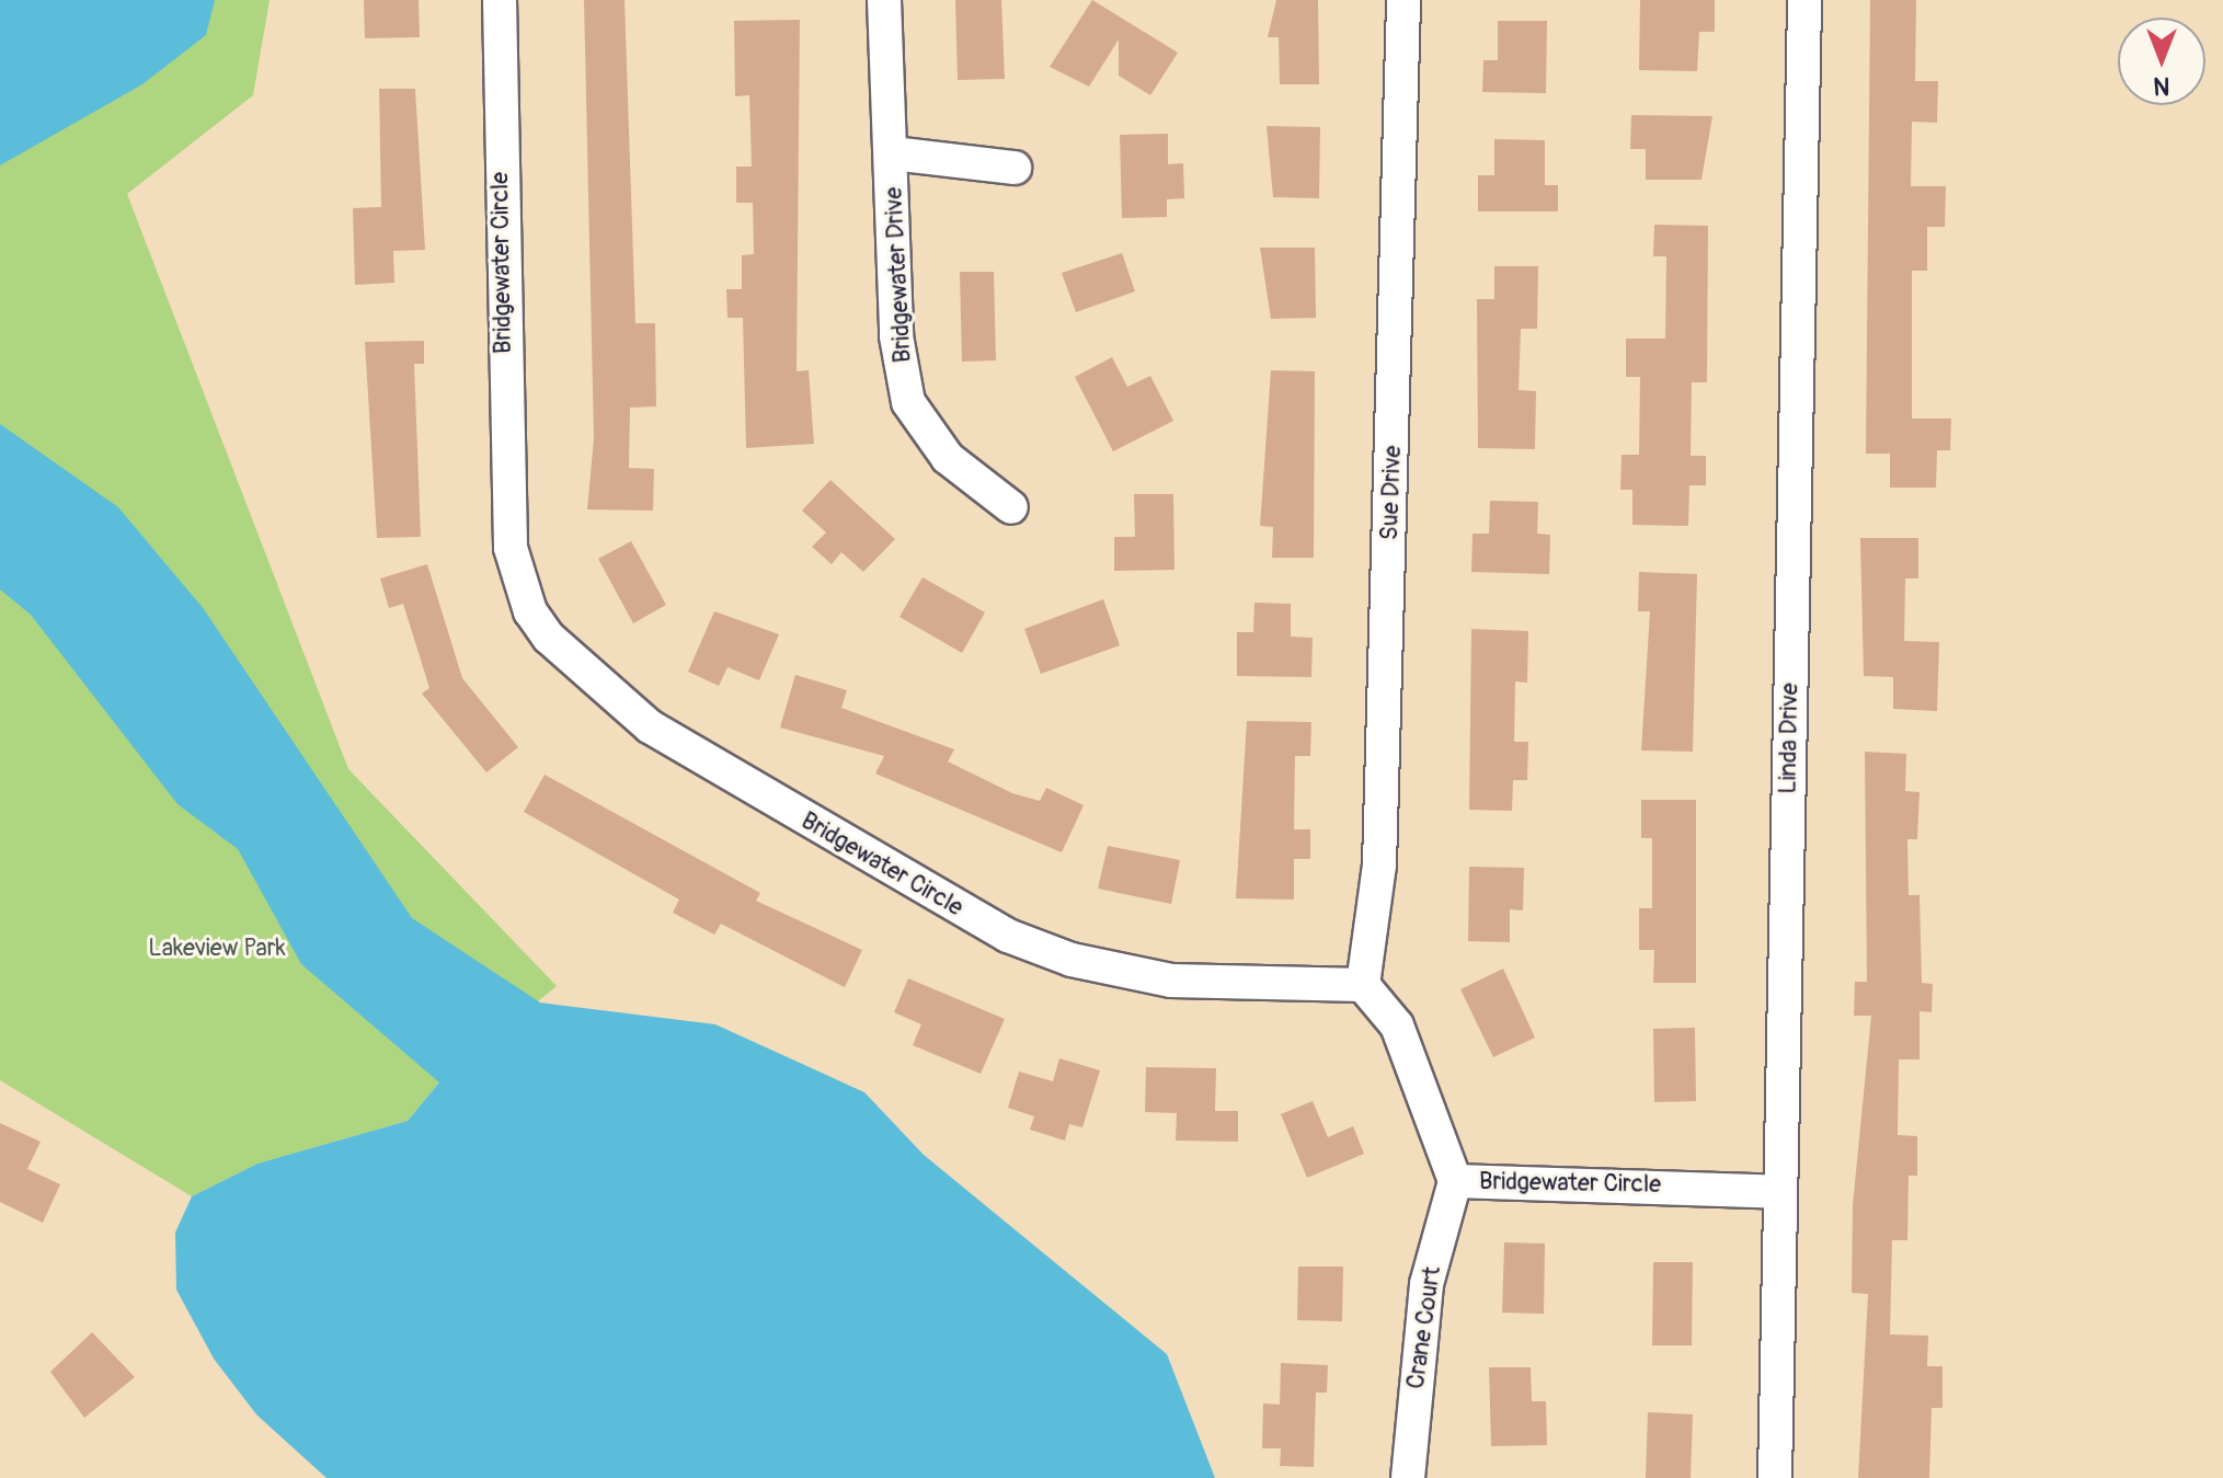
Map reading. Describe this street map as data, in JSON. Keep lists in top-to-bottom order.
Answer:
{
  "streets": {
    "street": [
      "Bridgewater Circle",
      "Bridgewater Drive",
      "Sue Drive",
      "Linda Drive",
      "Crane Court"
    ]
  },
  "crossings": [
    ["Bridgewater Circle", "Sue Drive"],
    ["Bridgewater Circle", "Linda Drive"],
    ["Bridgewater Circle", "Crane Court"]
  ],
  "parks": ["Lakeview Park"],
  "north": "bottom"
}
